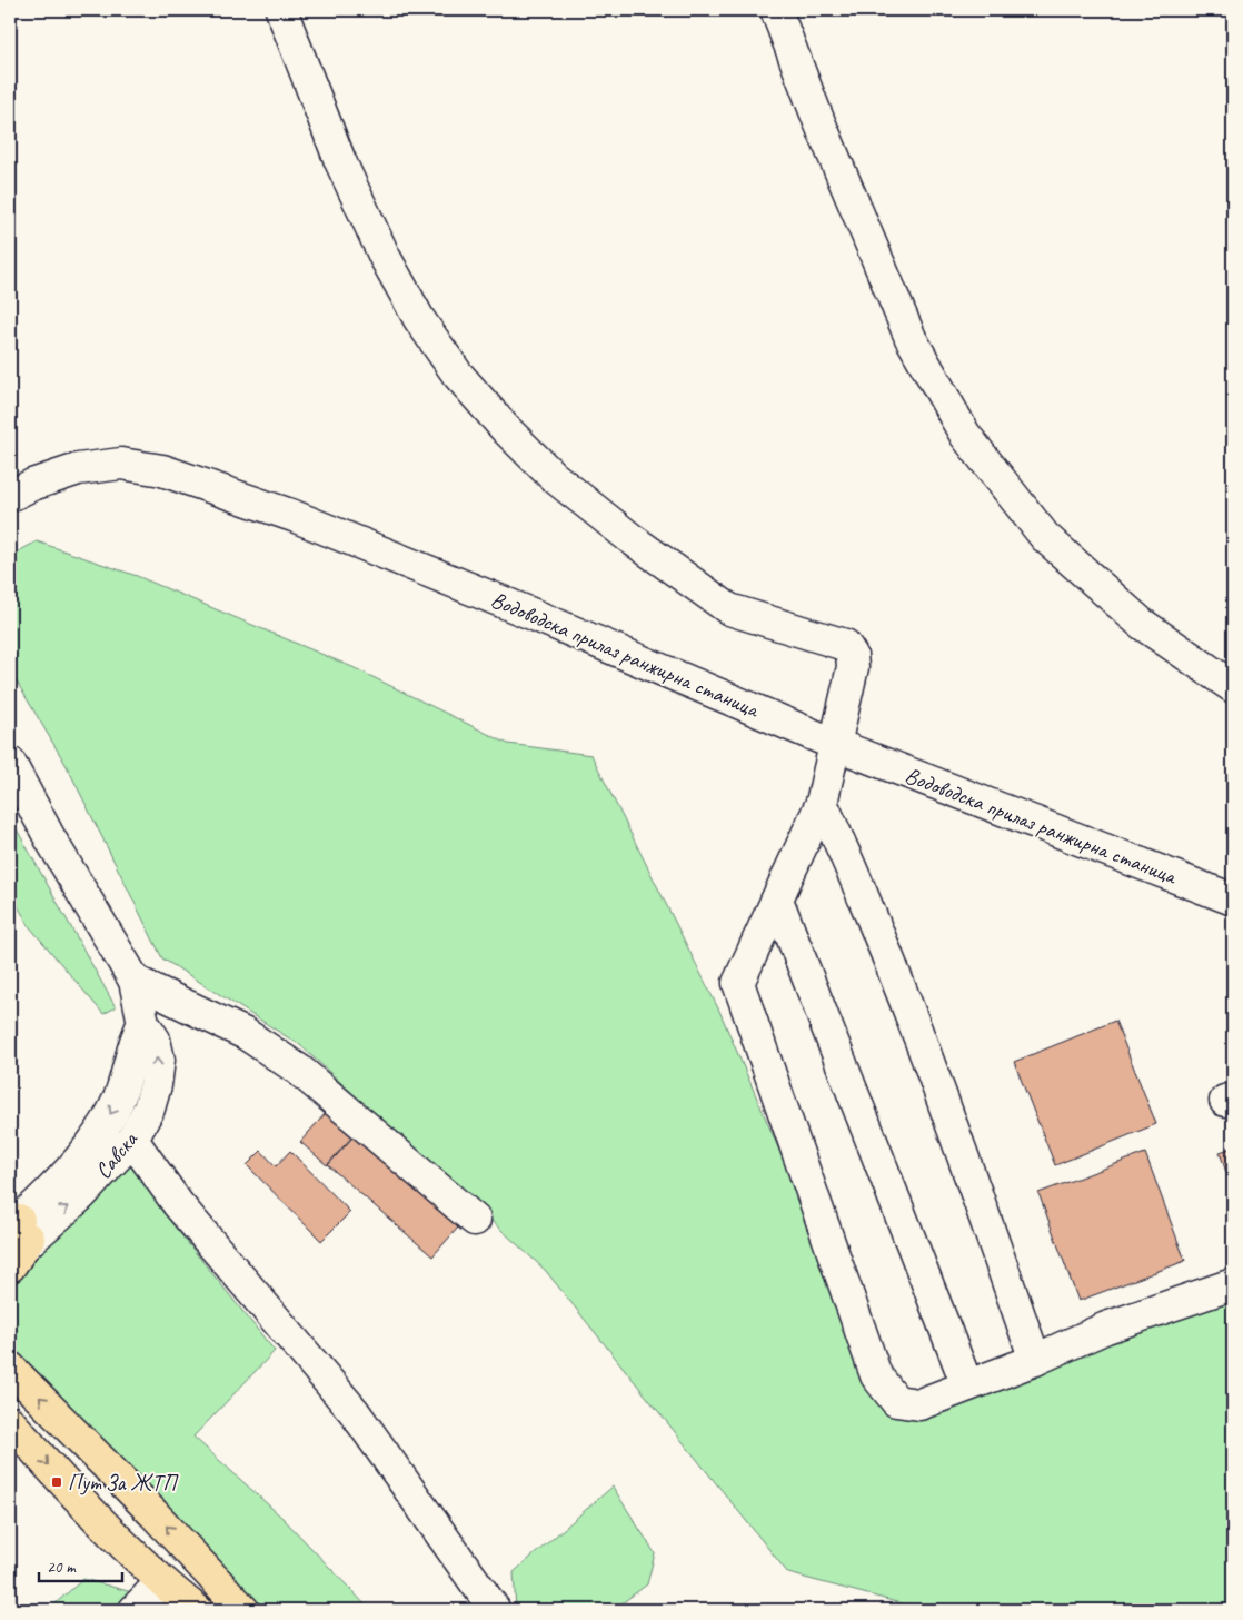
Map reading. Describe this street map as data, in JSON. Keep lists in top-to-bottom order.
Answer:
{
  "streets": {
    "street": ["Водоводска прилаз ранжирна станица", "Савска"]
  },
  "places": {
    "transit": ["Пут За ЖТП"]
  },
  "scale_bar": "20 m"
}
